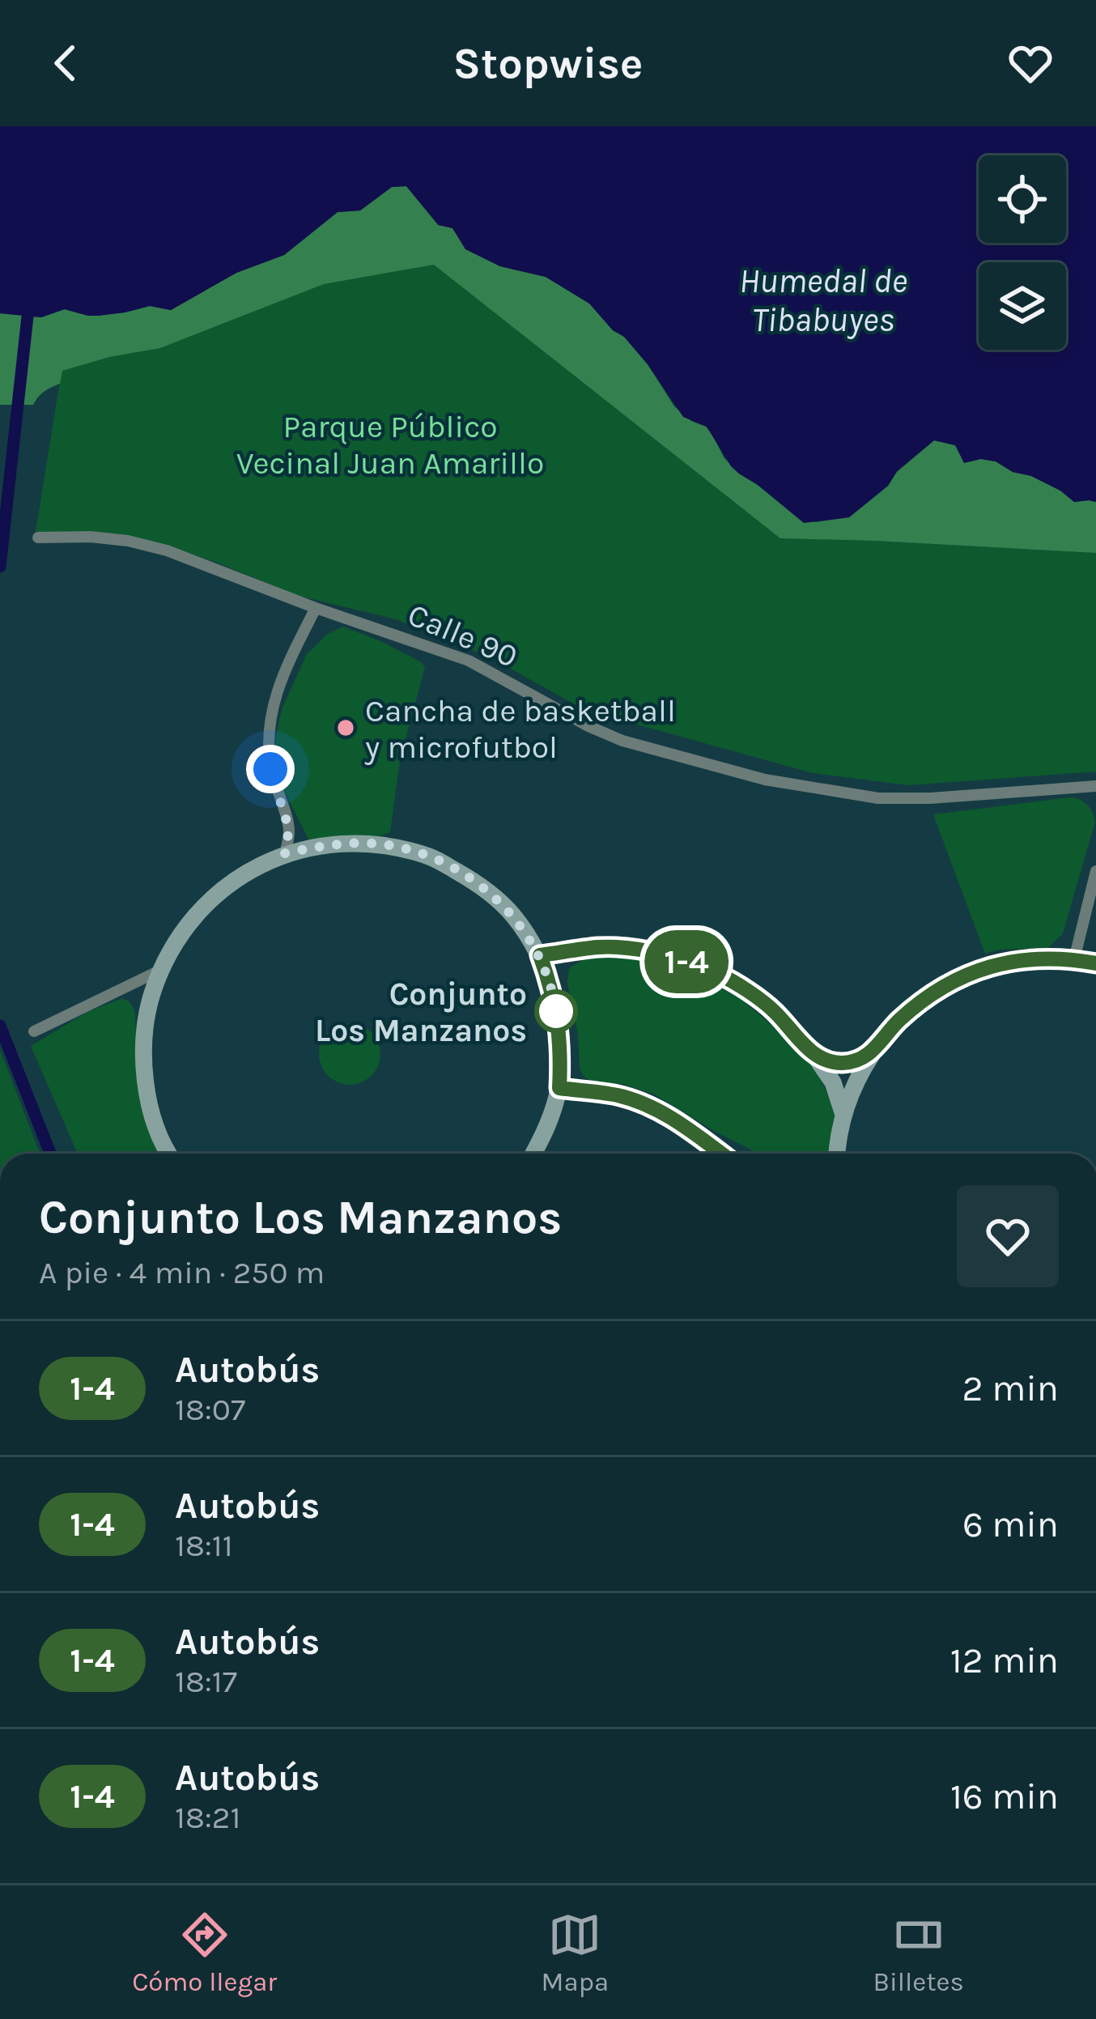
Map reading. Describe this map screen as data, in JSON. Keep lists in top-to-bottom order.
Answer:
{
  "streets": {
    "street": ["Calle 90"]
  },
  "water": ["Humedal de Tibabuyes"],
  "parks": ["Parque Público Vecinal Juan Amarillo"],
  "places": ["Cancha de basketball y microfutbol", "Conjunto Los Manzanos"],
  "lines": ["bus line 1-4"],
  "page": {
    "header": "Stopwise",
    "on_map": "1-4",
    "heading": ["Conjunto Los Manzanos", "A pie · 4 min · 250 m"],
    "list": [
      {
        "mark": "1-4",
        "name": "Autobús",
        "note": "18:07",
        "value": "2 min"
      },
      {
        "mark": "1-4",
        "name": "Autobús",
        "note": "18:11",
        "value": "6 min"
      },
      {
        "mark": "1-4",
        "name": "Autobús",
        "note": "18:17",
        "value": "12 min"
      },
      {
        "mark": "1-4",
        "name": "Autobús",
        "note": "18:21",
        "value": "16 min"
      }
    ],
    "tabs": ["Cómo llegar", "Mapa", "Billetes"]
  }
}
